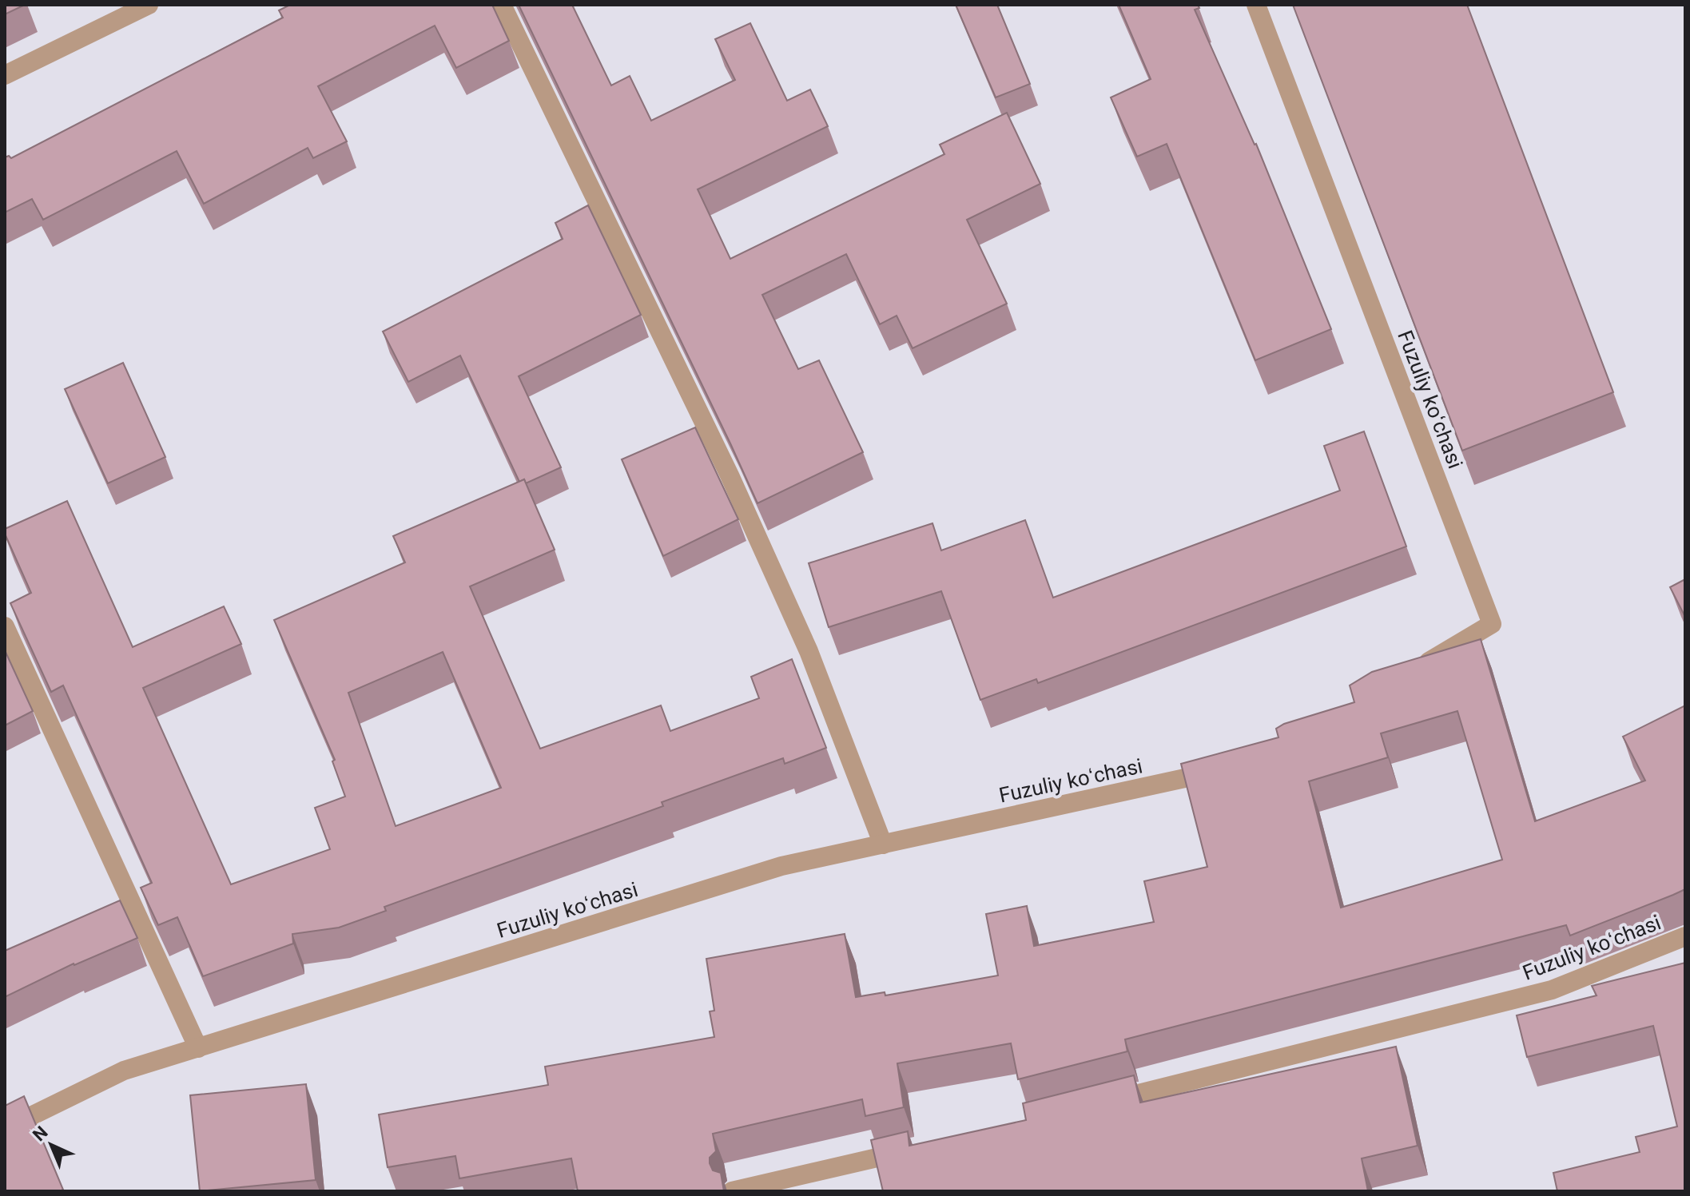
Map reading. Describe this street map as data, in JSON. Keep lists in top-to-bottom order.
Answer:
{
  "streets": {
    "street": ["Fuzuliy koʻchasi"]
  },
  "north": "top left"
}
